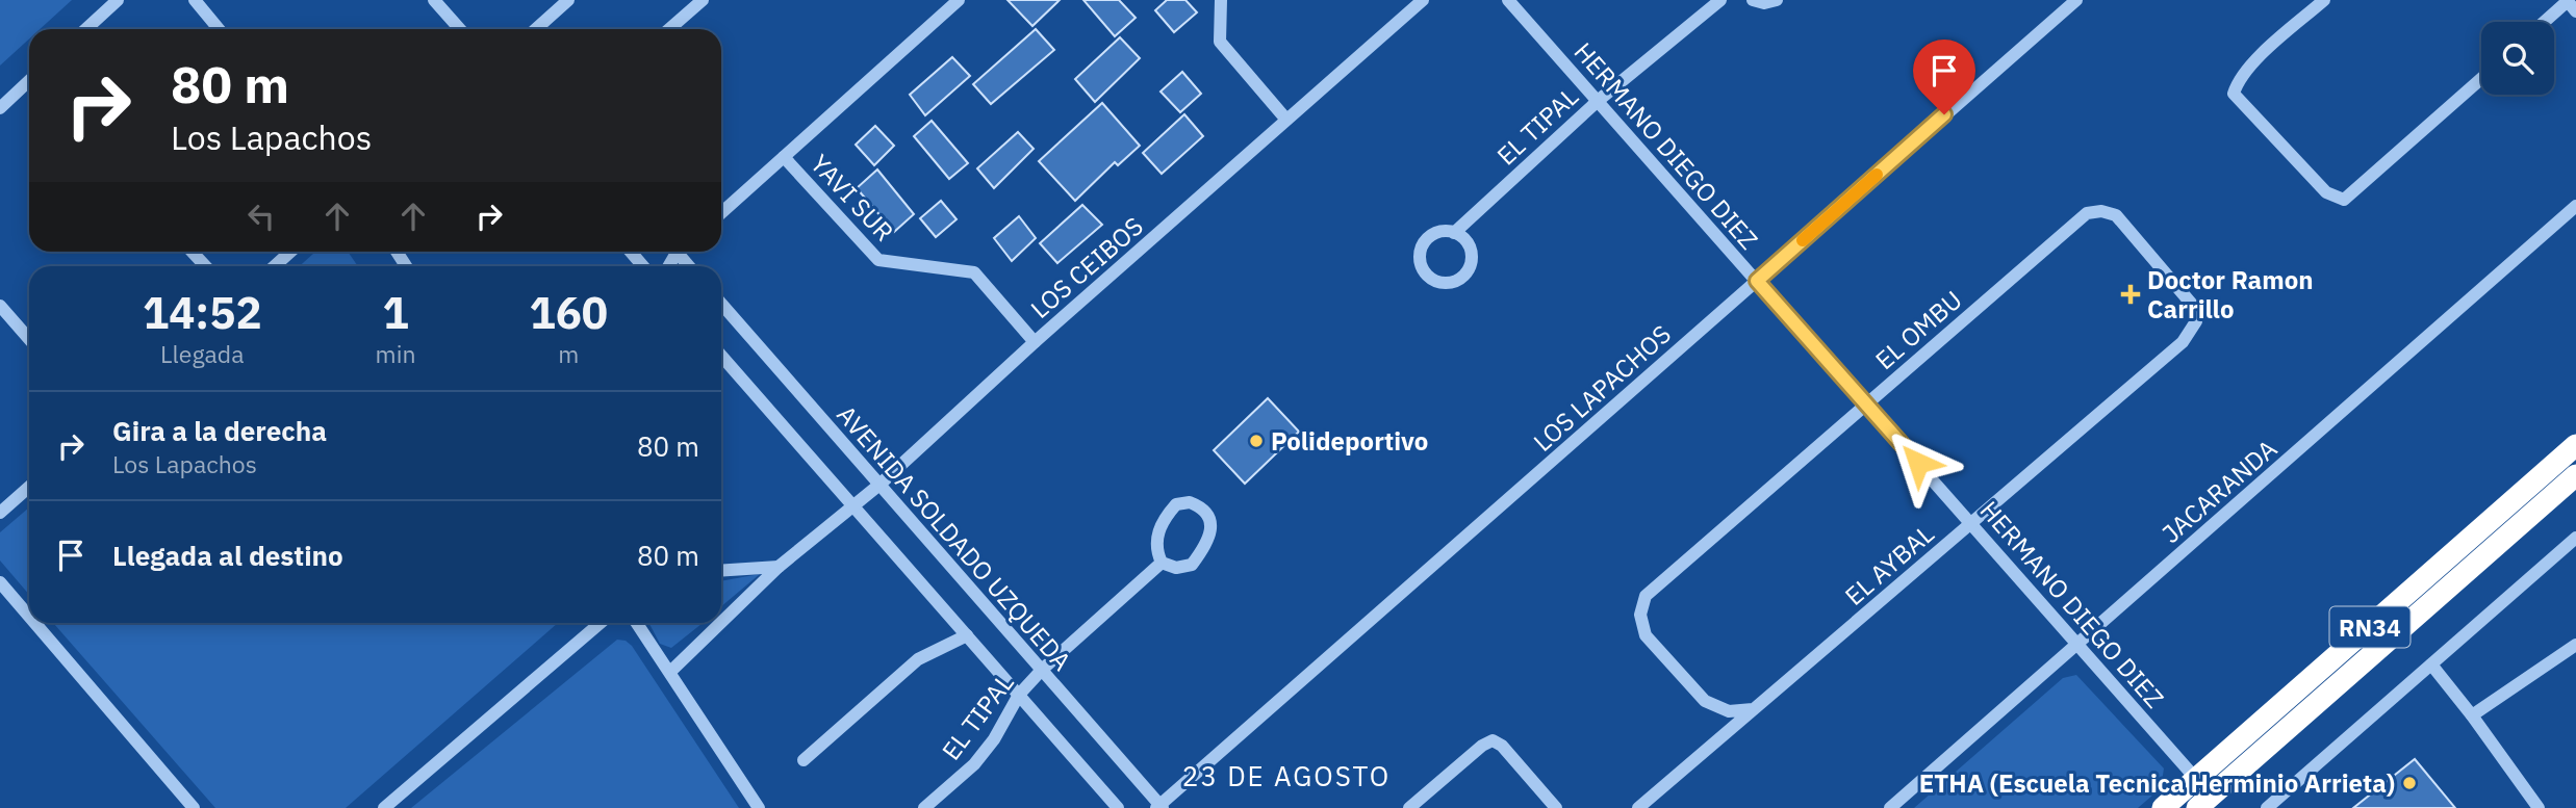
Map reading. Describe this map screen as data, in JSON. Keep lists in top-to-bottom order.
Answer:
{
  "streets": {
    "highway": ["RN34"],
    "street": [
      "EL TIPAL",
      "HERMANO DIEGO DIEZ",
      "YAVI SUR",
      "LOS CEIBOS",
      "EL OMBU",
      "LOS LAPACHOS",
      "JACARANDA",
      "AVENIDA SOLDADO UZQUEDA",
      "EL AYBAL"
    ]
  },
  "crossings": [
    ["EL TIPAL", "HERMANO DIEGO DIEZ"],
    ["EL TIPAL", "AVENIDA SOLDADO UZQUEDA"],
    ["HERMANO DIEGO DIEZ", "EL OMBU"],
    ["HERMANO DIEGO DIEZ", "LOS LAPACHOS"],
    ["HERMANO DIEGO DIEZ", "JACARANDA"],
    ["HERMANO DIEGO DIEZ", "EL AYBAL"],
    ["HERMANO DIEGO DIEZ", "RN34"],
    ["YAVI SUR", "LOS CEIBOS"],
    ["LOS CEIBOS", "AVENIDA SOLDADO UZQUEDA"],
    ["EL OMBU", "EL AYBAL"],
    ["LOS LAPACHOS", "AVENIDA SOLDADO UZQUEDA"]
  ],
  "districts": ["23 DE AGOSTO"],
  "places": {
    "health": ["Doctor Ramon Carrillo"],
    "other": ["Polideportivo", "ETHA (Escuela Tecnica Herminio Arrieta)"]
  },
  "page": {
    "turn": ["80 m", "Los Lapachos"],
    "eta": [
      "14:52",
      "Llegada",
      "1",
      "min",
      "160",
      "m"
    ],
    "list": [
      {
        "name": "Gira a la derecha",
        "note": "Los Lapachos",
        "value": "80 m"
      },
      {
        "name": "Llegada al destino",
        "value": "80 m"
      }
    ]
  }
}
